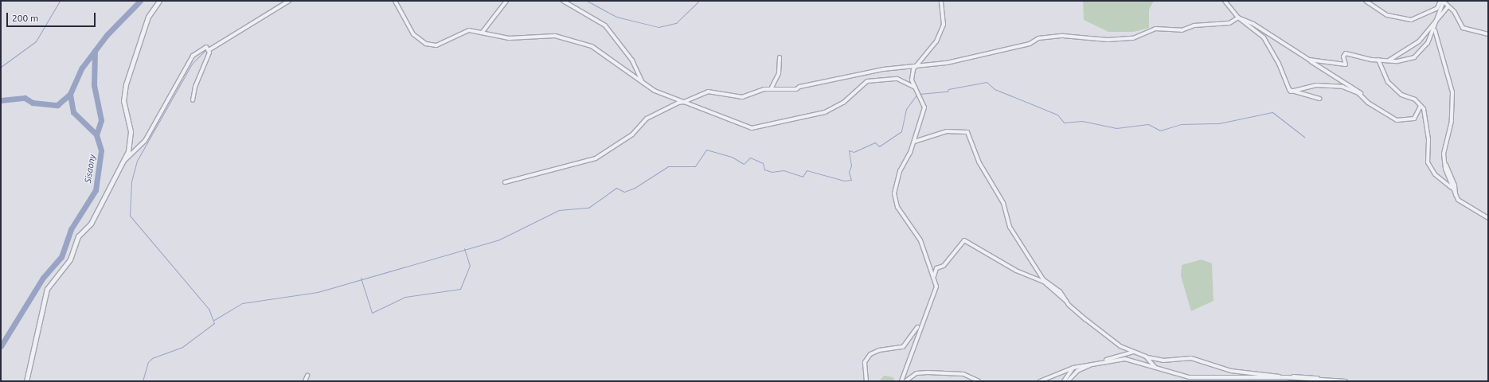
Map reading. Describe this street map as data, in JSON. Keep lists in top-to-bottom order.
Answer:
{
  "water": ["Sisaony"],
  "scale_bar": "200 m"
}
